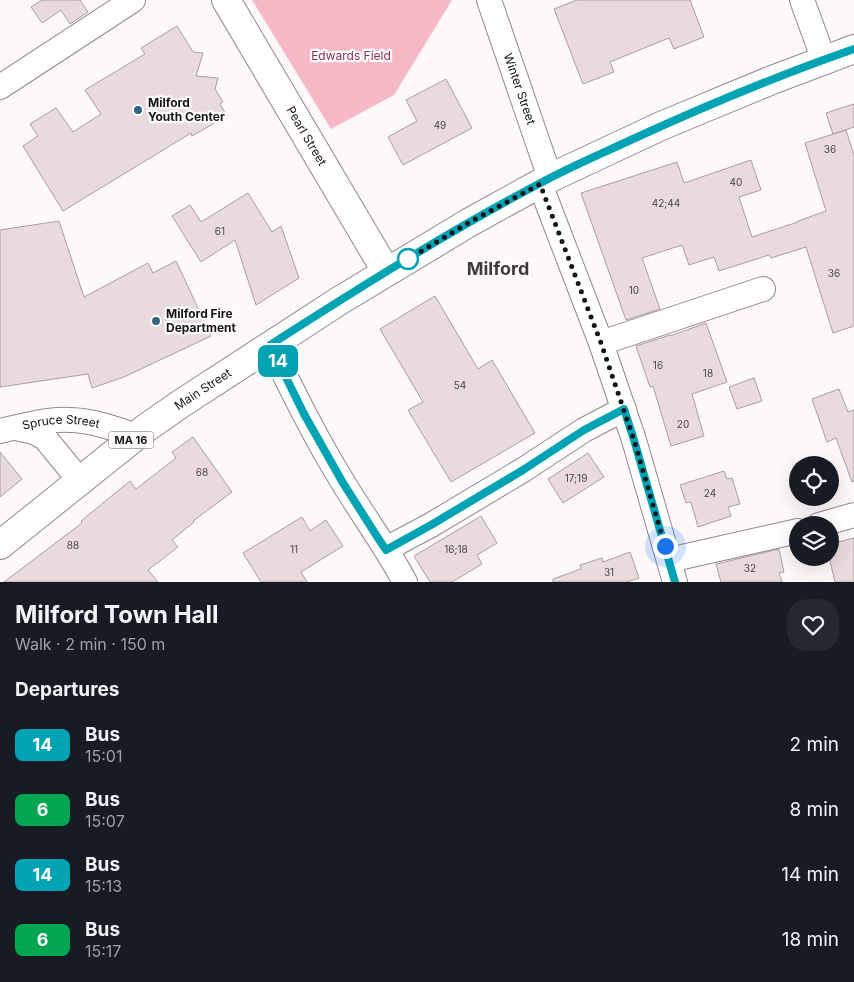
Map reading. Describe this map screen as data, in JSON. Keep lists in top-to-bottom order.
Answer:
{
  "streets": {
    "main road": ["Pearl Street", "Main Street", "MA 16"],
    "street": ["Winter Street", "Spruce Street"]
  },
  "crossings": [
    ["Winter Street", "Main Street"],
    ["Pearl Street", "Main Street"],
    ["Main Street", "Spruce Street"]
  ],
  "districts": ["Milford"],
  "parks": ["Edwards Field"],
  "places": ["Milford Youth Center", "Milford Fire Department"],
  "lines": ["bus line 14"],
  "house_numbers": [
    "49",
    "36",
    "40",
    "42;44",
    "61",
    "36",
    "10",
    "16",
    "18",
    "54",
    "20",
    "68",
    "17;19",
    "24",
    "88",
    "11",
    "16;18",
    "32",
    "31"
  ],
  "page": {
    "on_map": "14",
    "heading": [
      ["Milford Town Hall", "Walk · 2 min · 150 m"],
      "Departures"
    ],
    "list": [
      {
        "mark": "14",
        "name": "Bus",
        "note": "15:01",
        "value": "2 min"
      },
      {
        "mark": "6",
        "name": "Bus",
        "note": "15:07",
        "value": "8 min"
      },
      {
        "mark": "14",
        "name": "Bus",
        "note": "15:13",
        "value": "14 min"
      },
      {
        "mark": "6",
        "name": "Bus",
        "note": "15:17",
        "value": "18 min"
      }
    ]
  }
}
